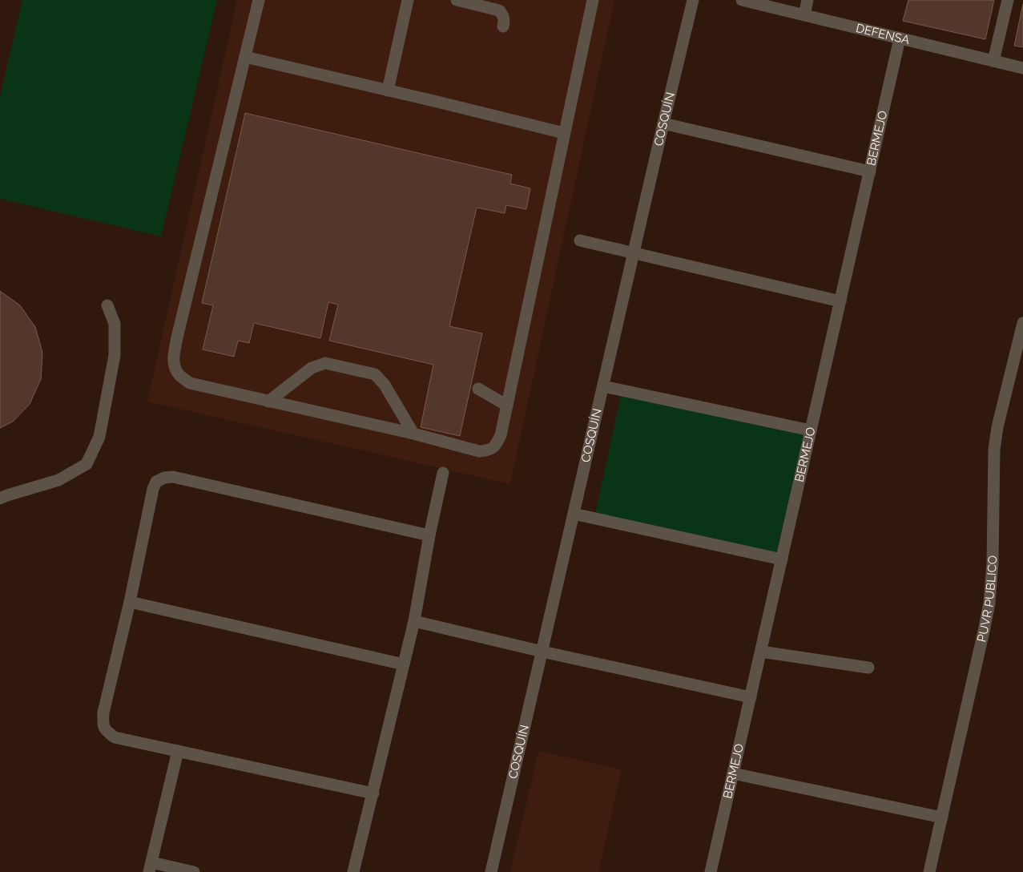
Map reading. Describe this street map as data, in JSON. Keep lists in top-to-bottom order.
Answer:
{
  "streets": {
    "street": [
      "DEFENSA",
      "COSQUÍN",
      "BERMEJO",
      "PUVR PUBLICO"
    ]
  },
  "crossings": [
    ["DEFENSA", "BERMEJO"]
  ]
}
